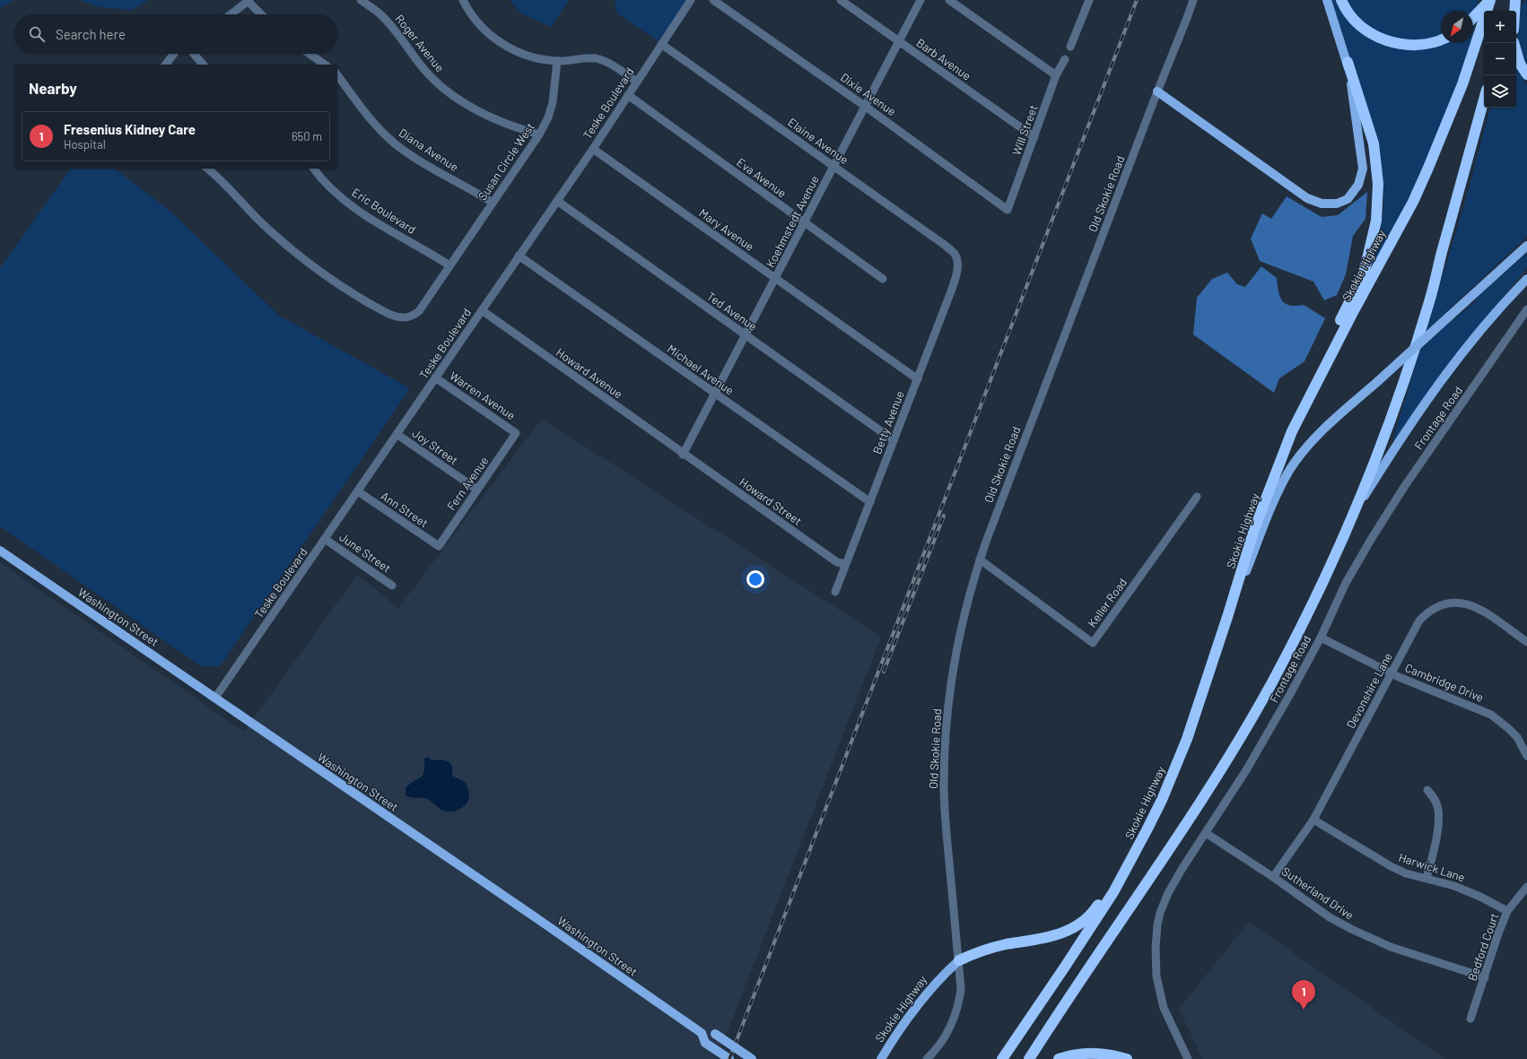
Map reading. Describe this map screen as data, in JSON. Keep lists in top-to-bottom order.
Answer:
{
  "streets": {
    "highway": ["Skokie Highway"],
    "main road": ["Washington Street"],
    "street": [
      "Roger Avenue",
      "Barb Avenue",
      "Dixie Avenue",
      "Teske Boulevard",
      "Will Street",
      "Elaine Avenue",
      "Diana Avenue",
      "Susan Circle West",
      "Eva Avenue",
      "Old Skokie Road",
      "Eric Boulevard",
      "Koehmstedt Avenue",
      "Mary Avenue",
      "Ted Avenue",
      "Michael Avenue",
      "Howard Avenue",
      "Warren Avenue",
      "Frontage Road",
      "Betty Avenue",
      "Joy Street",
      "Fern Avenue",
      "Howard Street",
      "Ann Street",
      "June Street",
      "Keller Road",
      "Cambridge Drive",
      "Devonshire Lane",
      "Harwick Lane",
      "Sutherland Drive",
      "Bedford Court"
    ]
  },
  "crossings": [
    ["Roger Avenue", "Susan Circle West"],
    ["Barb Avenue", "Will Street"],
    ["Barb Avenue", "Koehmstedt Avenue"],
    ["Dixie Avenue", "Will Street"],
    ["Dixie Avenue", "Koehmstedt Avenue"],
    ["Teske Boulevard", "Elaine Avenue"],
    ["Teske Boulevard", "Eva Avenue"],
    ["Teske Boulevard", "Mary Avenue"],
    ["Teske Boulevard", "Ted Avenue"],
    ["Teske Boulevard", "Michael Avenue"],
    ["Teske Boulevard", "Howard Avenue"],
    ["Teske Boulevard", "Warren Avenue"],
    ["Teske Boulevard", "Joy Street"],
    ["Teske Boulevard", "Ann Street"],
    ["Teske Boulevard", "June Street"],
    ["Teske Boulevard", "Washington Street"],
    ["Elaine Avenue", "Koehmstedt Avenue"],
    ["Elaine Avenue", "Betty Avenue"],
    ["Diana Avenue", "Susan Circle West"],
    ["Susan Circle West", "Eric Boulevard"],
    ["Eva Avenue", "Koehmstedt Avenue"],
    ["Old Skokie Road", "Skokie Highway"],
    ["Old Skokie Road", "Keller Road"],
    ["Koehmstedt Avenue", "Mary Avenue"],
    ["Koehmstedt Avenue", "Ted Avenue"],
    ["Koehmstedt Avenue", "Michael Avenue"],
    ["Koehmstedt Avenue", "Howard Avenue"],
    ["Koehmstedt Avenue", "Howard Street"],
    ["Mary Avenue", "Betty Avenue"],
    ["Ted Avenue", "Betty Avenue"],
    ["Michael Avenue", "Betty Avenue"],
    ["Howard Avenue", "Howard Street"],
    ["Warren Avenue", "Fern Avenue"],
    ["Frontage Road", "Cambridge Drive"],
    ["Frontage Road", "Sutherland Drive"],
    ["Betty Avenue", "Howard Street"],
    ["Joy Street", "Fern Avenue"],
    ["Fern Avenue", "Ann Street"],
    ["Cambridge Drive", "Devonshire Lane"],
    ["Devonshire Lane", "Harwick Lane"],
    ["Devonshire Lane", "Sutherland Drive"],
    ["Harwick Lane", "Bedford Court"],
    ["Sutherland Drive", "Bedford Court"]
  ],
  "north": "bottom left",
  "page": {
    "map_buttons": ["+", "−"],
    "search": "Search here",
    "heading": "Nearby",
    "list": [
      {
        "mark": "1",
        "name": "Fresenius Kidney Care",
        "note": "Hospital",
        "value": "650 m"
      }
    ],
    "pins": "1"
  }
}
